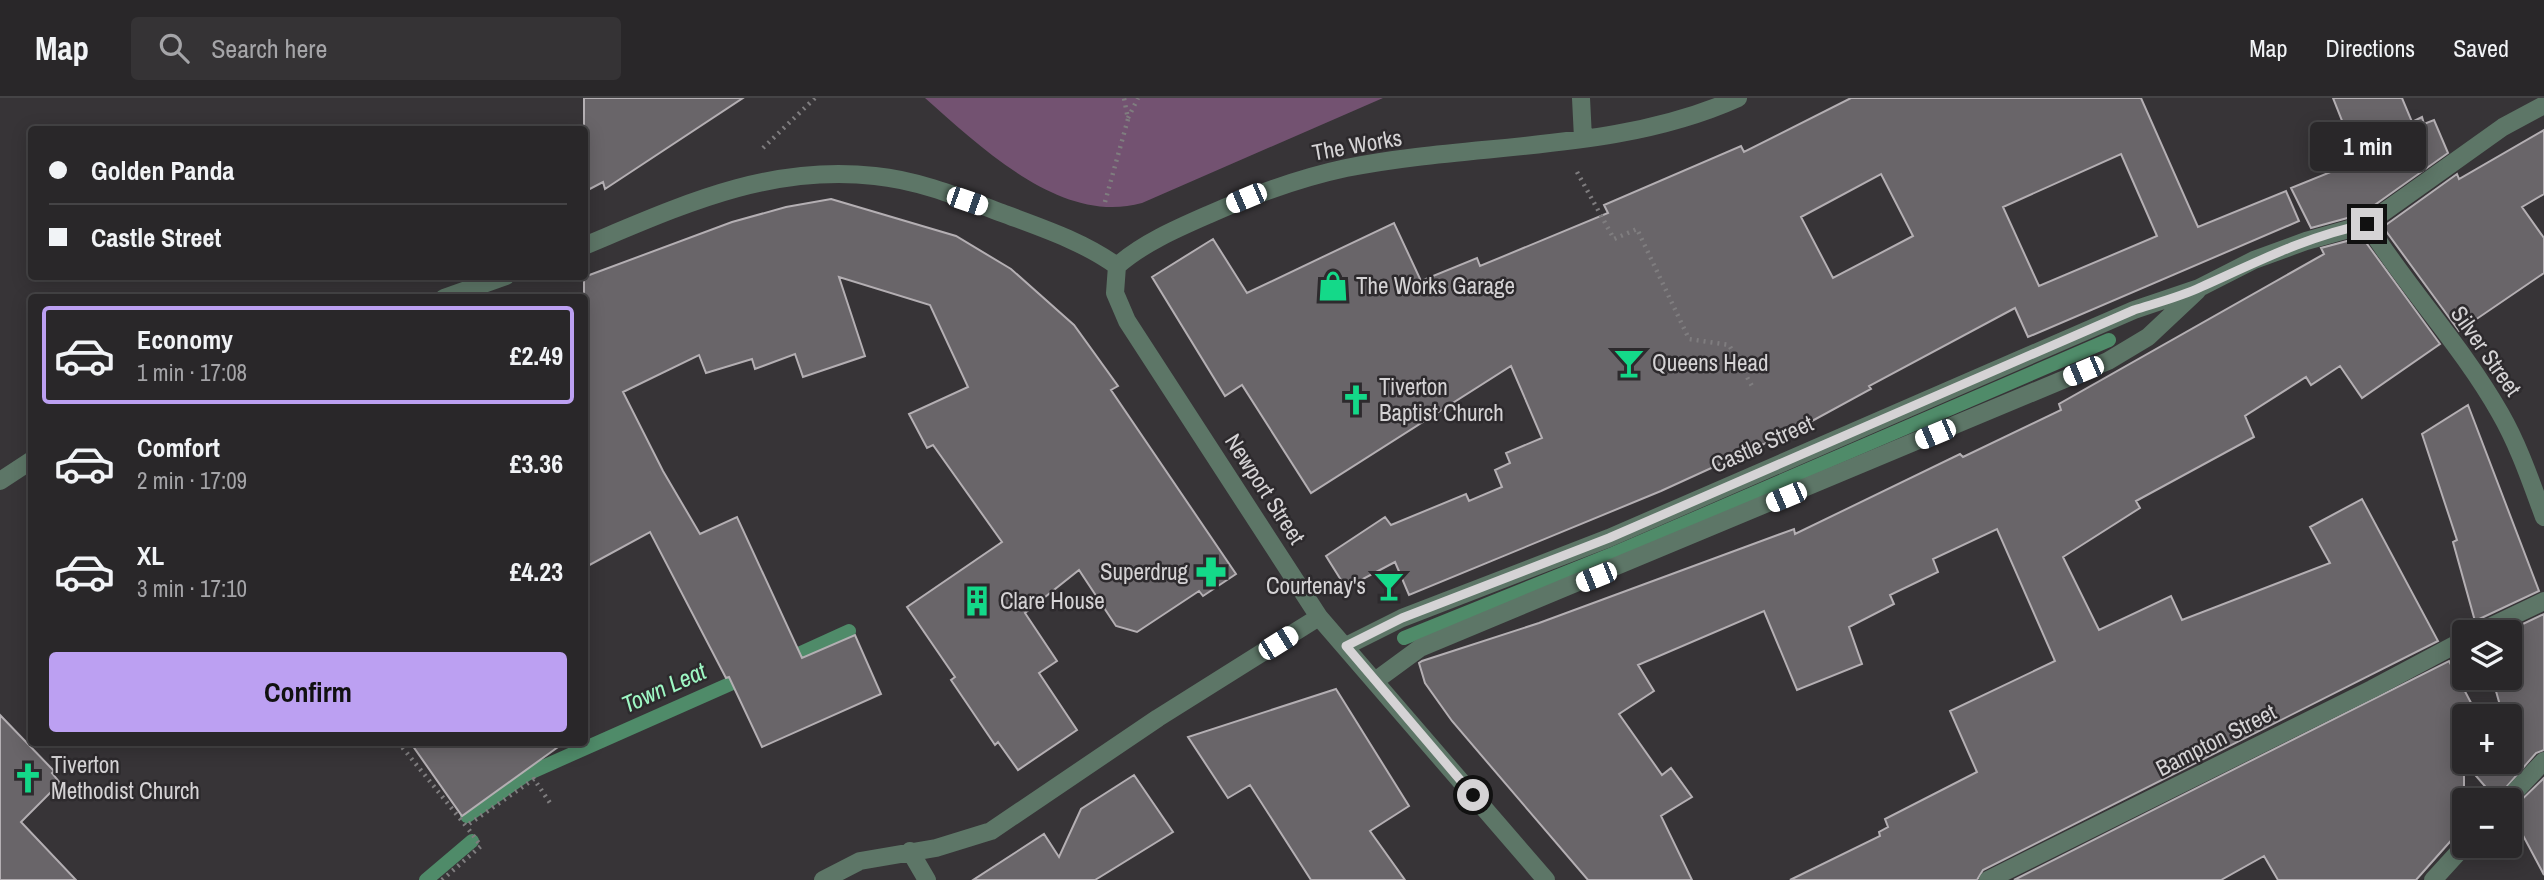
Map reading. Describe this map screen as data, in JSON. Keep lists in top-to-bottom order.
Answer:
{
  "streets": {
    "street": [
      "The Works",
      "Silver Street",
      "Castle Street",
      "Newport Street",
      "Bampton Street"
    ]
  },
  "crossings": [
    ["The Works", "Newport Street"],
    ["Silver Street", "Castle Street"],
    ["Castle Street", "Newport Street"]
  ],
  "water": ["Town Leat"],
  "places": {
    "shop": ["The Works Garage"],
    "bar": ["Queens Head", "Courtenay's"],
    "church": ["Tiverton Baptist Church", "Tiverton Methodist Church"],
    "pharmacy": ["Superdrug"],
    "building": ["Clare House"]
  },
  "page": {
    "header": "Map",
    "search": "Search here",
    "nav": ["Map", "Directions", "Saved"],
    "bubble": "1 min",
    "banner": ["Golden Panda", "Castle Street"],
    "list": [
      {
        "name": "Economy",
        "note": "1 min · 17:08",
        "value": "£2.49"
      },
      {
        "name": "Comfort",
        "note": "2 min · 17:09",
        "value": "£3.36"
      },
      {
        "name": "XL",
        "note": "3 min · 17:10",
        "value": "£4.23"
      }
    ],
    "map_buttons": ["+", "−"],
    "buttons": "Confirm"
  }
}
